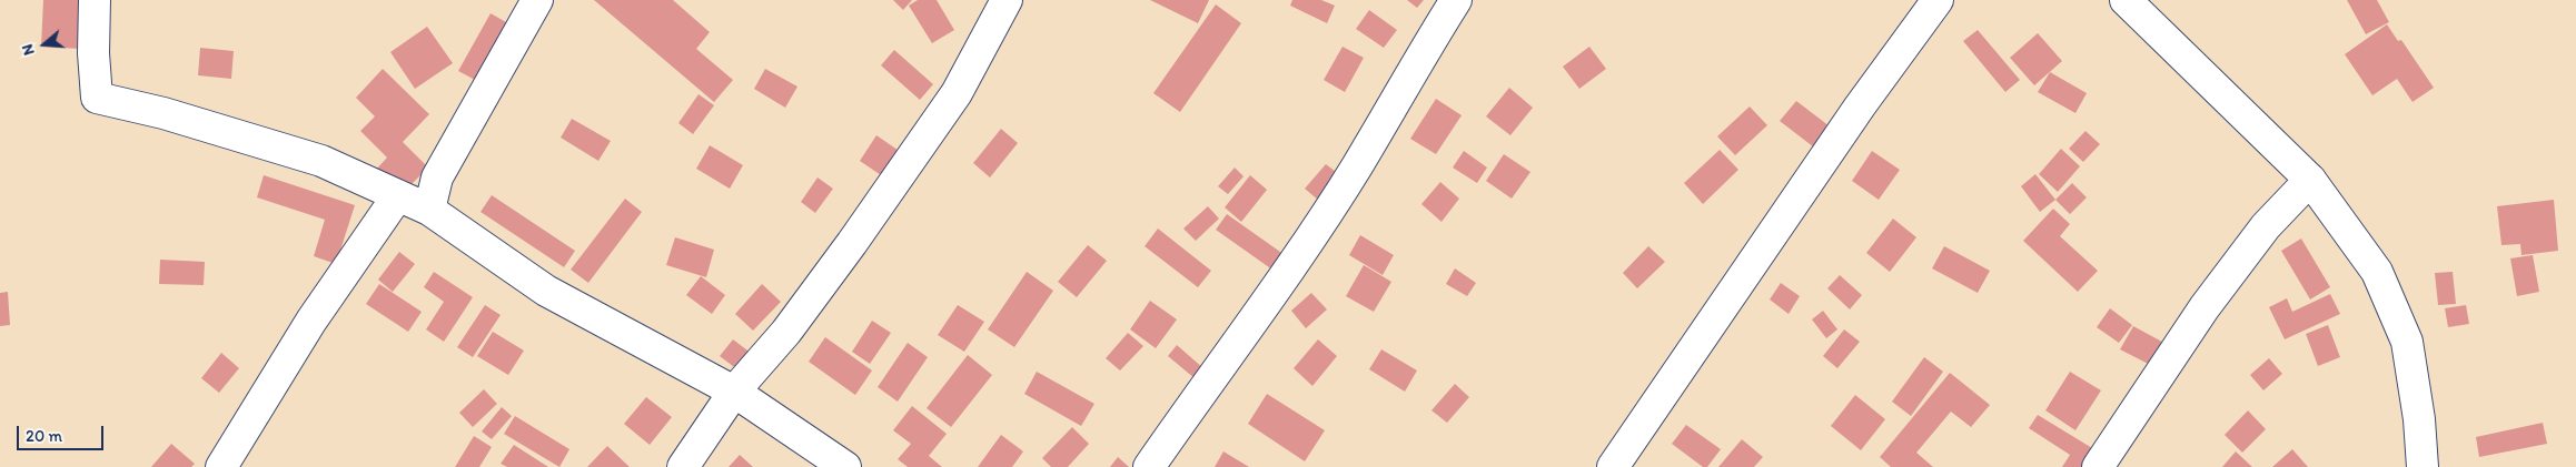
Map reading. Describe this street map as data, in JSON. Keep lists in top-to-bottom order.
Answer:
{
  "scale_bar": "20 m",
  "north": "left"
}
